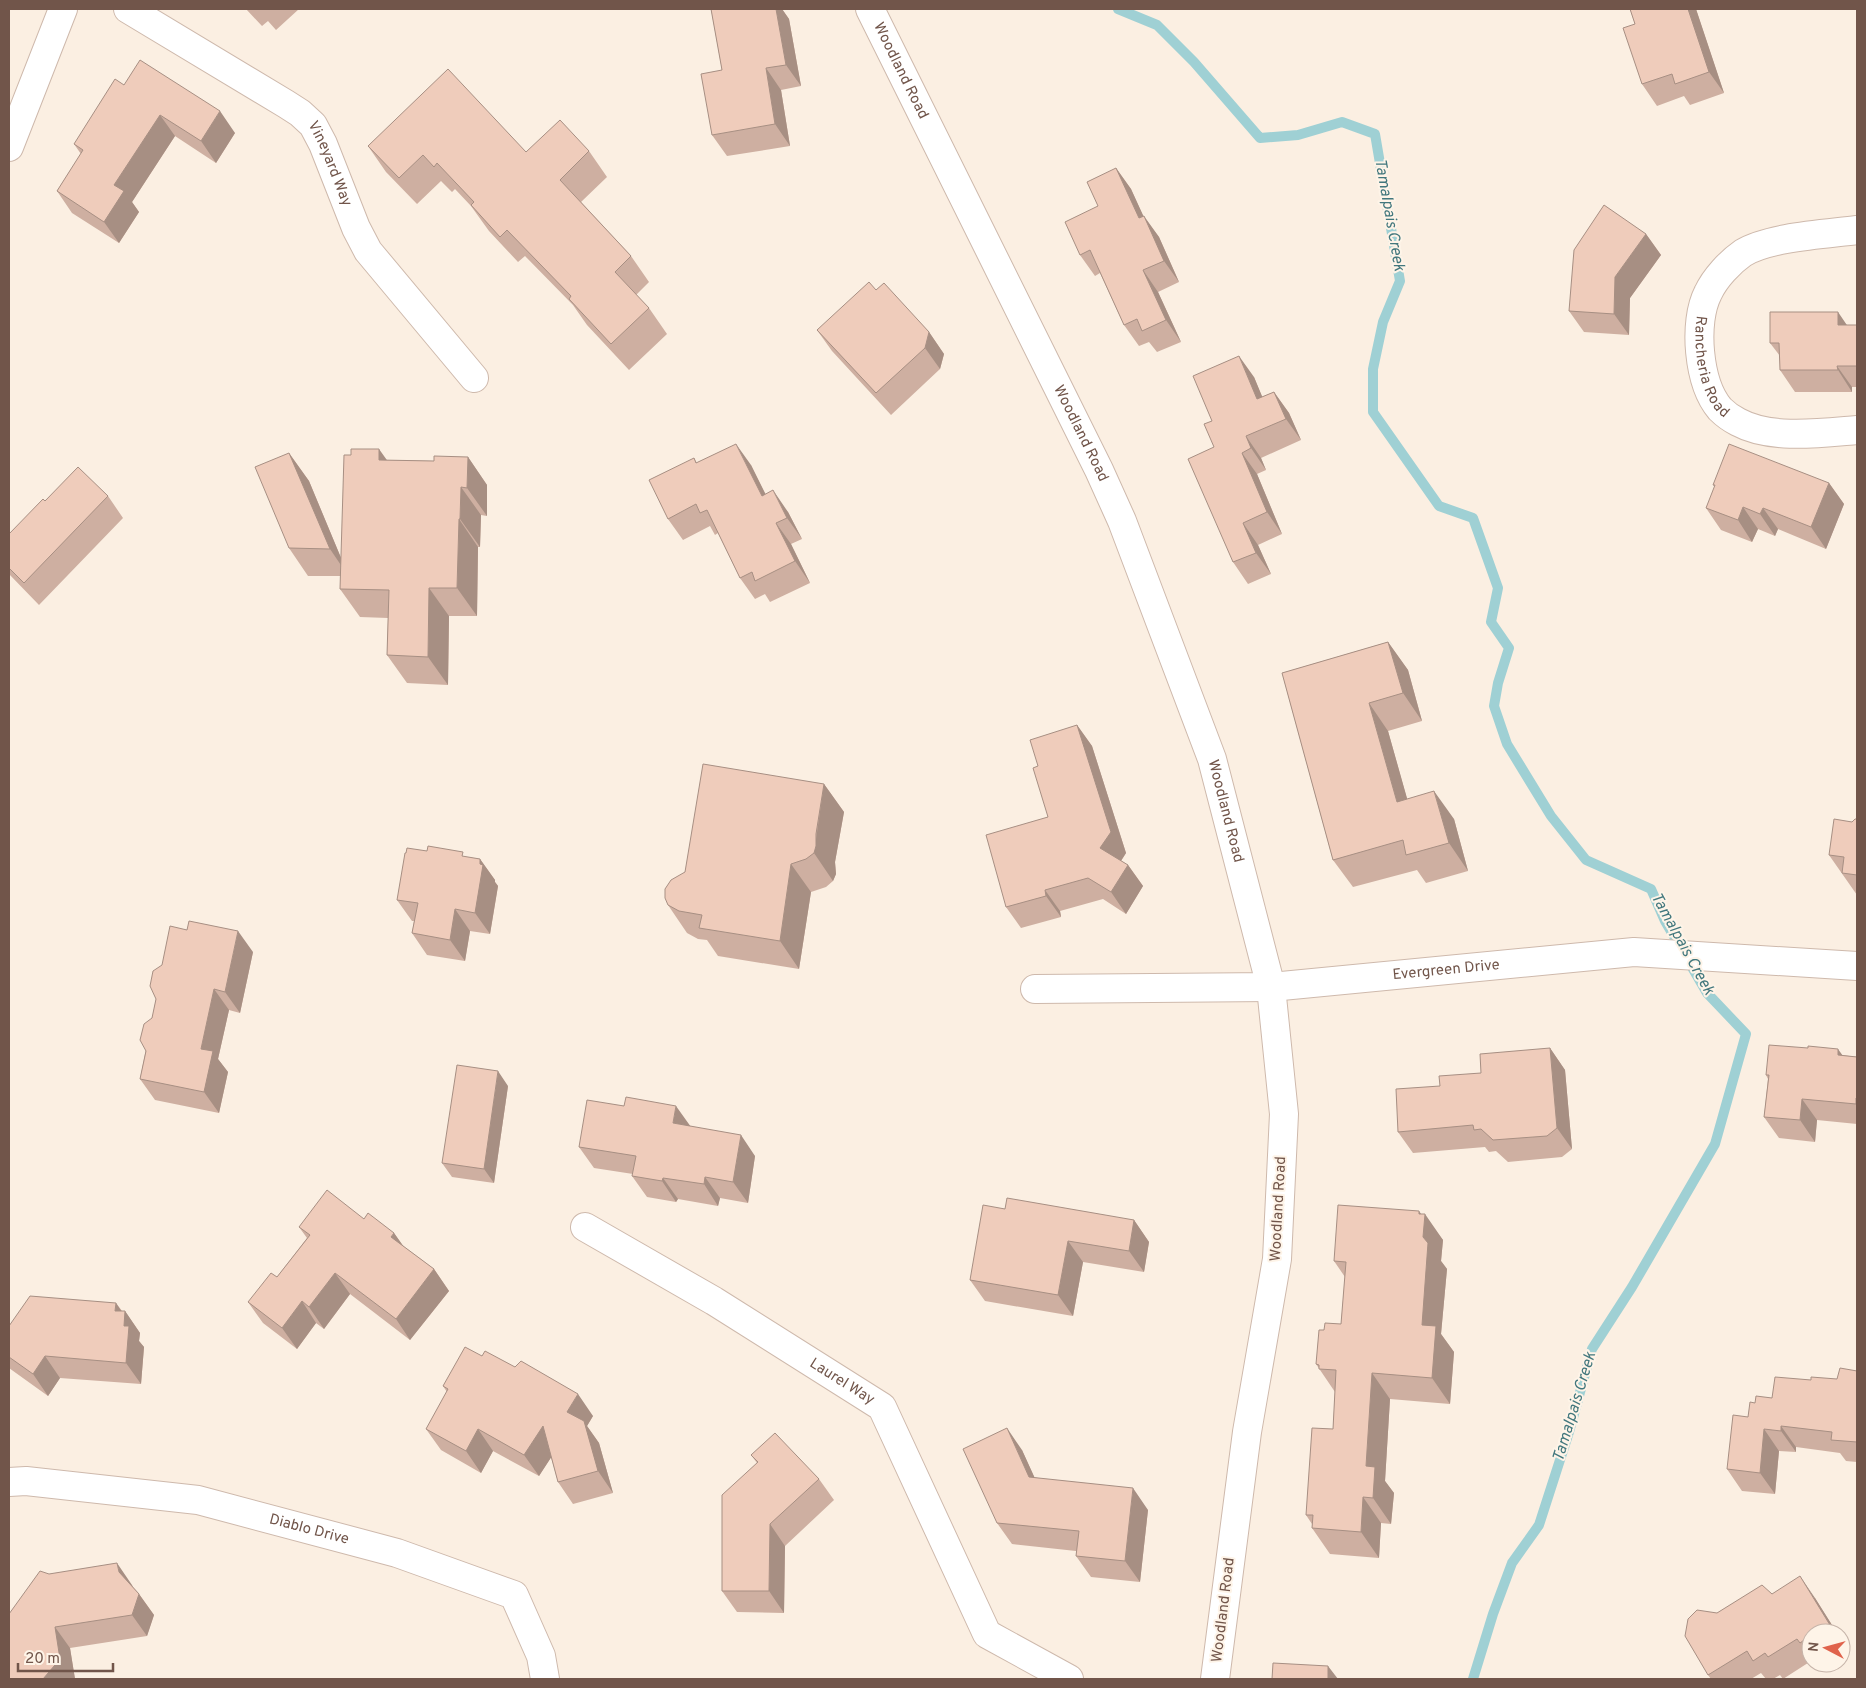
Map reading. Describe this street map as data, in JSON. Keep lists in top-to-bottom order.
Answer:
{
  "streets": {
    "street": [
      "Woodland Road",
      "Vineyard Way",
      "Rancheria Road",
      "Evergreen Drive",
      "Laurel Way",
      "Diablo Drive"
    ]
  },
  "crossings": [
    ["Woodland Road", "Evergreen Drive"]
  ],
  "water": ["Tamalpais Creek"],
  "scale_bar": "20 m",
  "north": "left"
}
